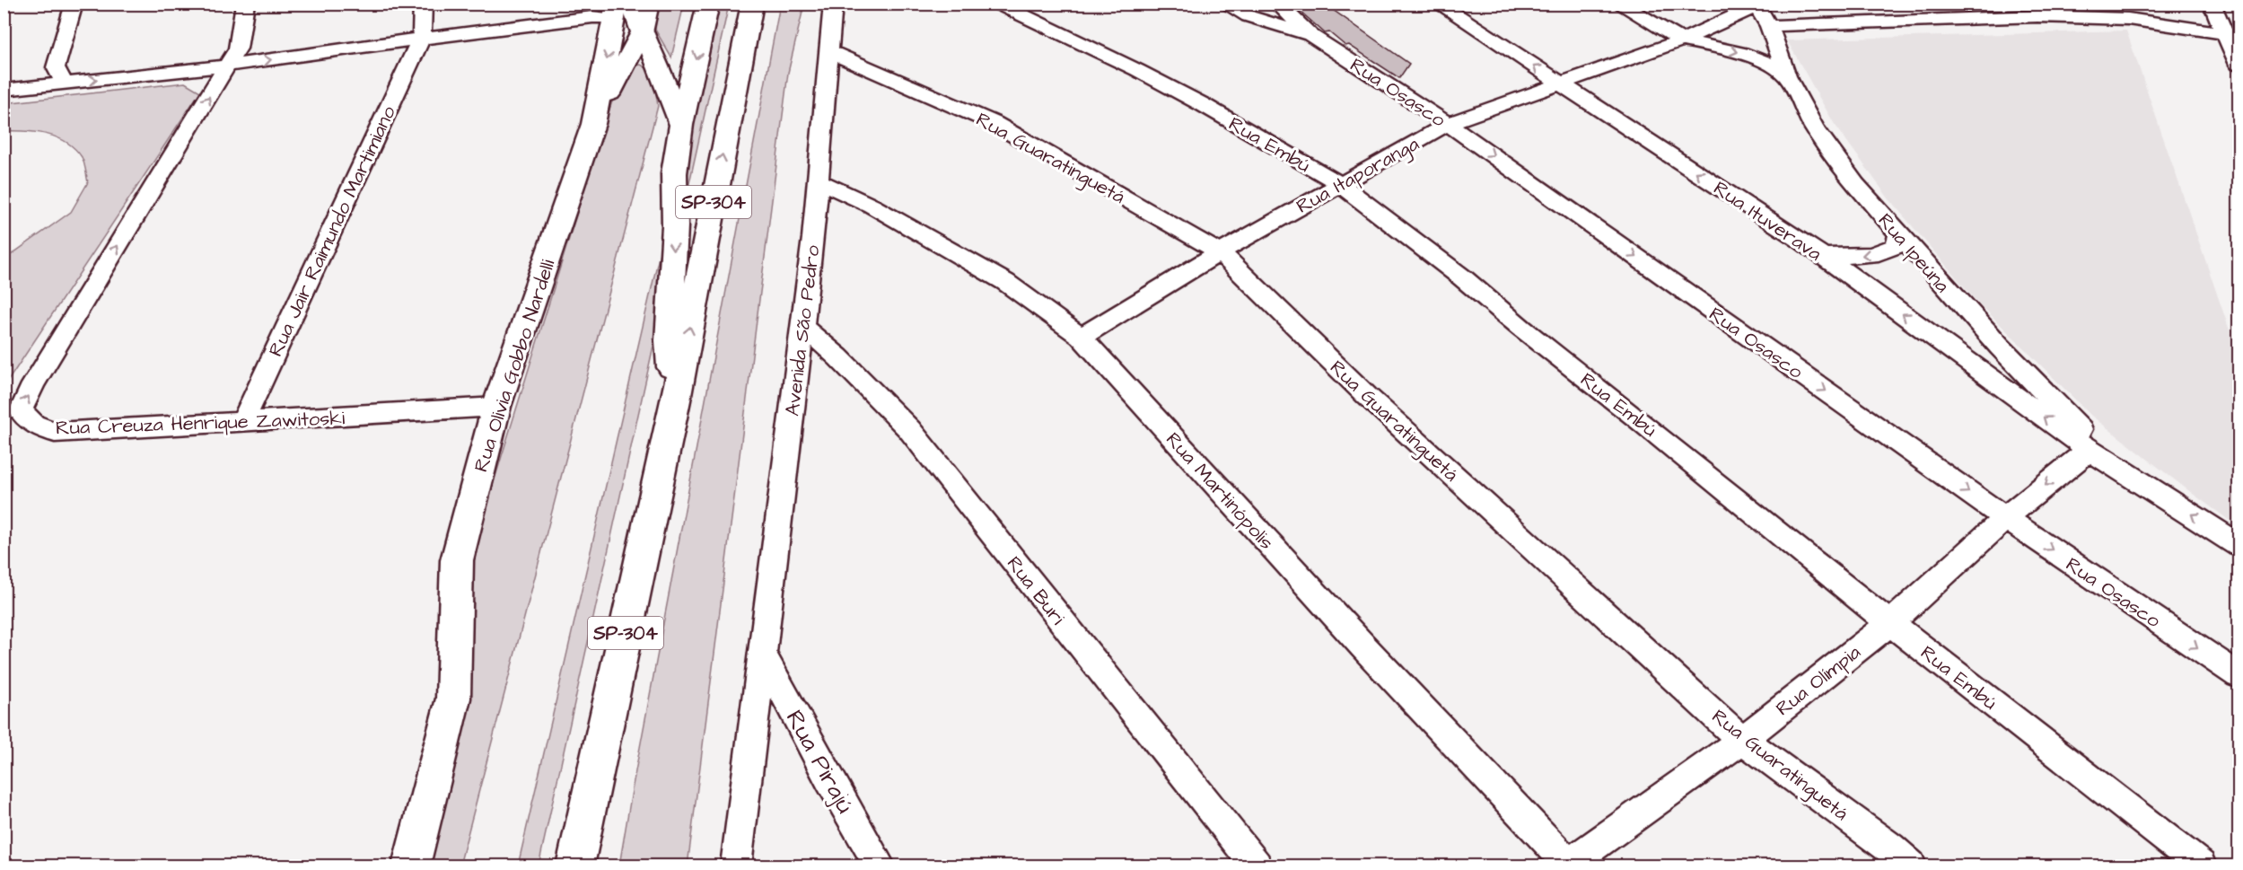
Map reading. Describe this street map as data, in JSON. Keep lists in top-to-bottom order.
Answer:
{
  "streets": {
    "main road": ["SP-304", "Rua Olivia Gobbo Nardelli"],
    "street": [
      "Rua Osasco",
      "Rua Embú",
      "Rua Guaratinguetá",
      "Rua Itaporanga",
      "Rua Ituverava",
      "Rua Jair Raimundo Martimiano",
      "Rua Ipeúna",
      "Avenida São Pedro",
      "Rua Creuza Henrique Zawitoski",
      "Rua Martinópolis",
      "Rua Buri",
      "Rua Olímpia",
      "Rua Pirajú"
    ]
  },
  "crossings": [
    ["Rua Osasco", "Rua Itaporanga"],
    ["Rua Osasco", "Rua Olímpia"],
    ["Rua Embú", "Rua Itaporanga"],
    ["Rua Embú", "Rua Olímpia"],
    ["Rua Guaratinguetá", "Rua Itaporanga"],
    ["Rua Guaratinguetá", "Avenida São Pedro"],
    ["Rua Guaratinguetá", "Rua Olímpia"],
    ["Rua Itaporanga", "Rua Ituverava"],
    ["Rua Itaporanga", "Rua Ipeúna"],
    ["Rua Itaporanga", "Rua Martinópolis"],
    ["Rua Ituverava", "Rua Ipeúna"],
    ["Rua Ituverava", "Rua Olímpia"],
    ["Rua Jair Raimundo Martimiano", "Rua Creuza Henrique Zawitoski"],
    ["Avenida São Pedro", "Rua Martinópolis"],
    ["Avenida São Pedro", "Rua Buri"],
    ["Avenida São Pedro", "Rua Pirajú"],
    ["Rua Olivia Gobbo Nardelli", "Rua Creuza Henrique Zawitoski"],
    ["Rua Martinópolis", "Rua Olímpia"]
  ],
  "one_way": ["Rua Osasco", "Rua Ituverava"]
}
